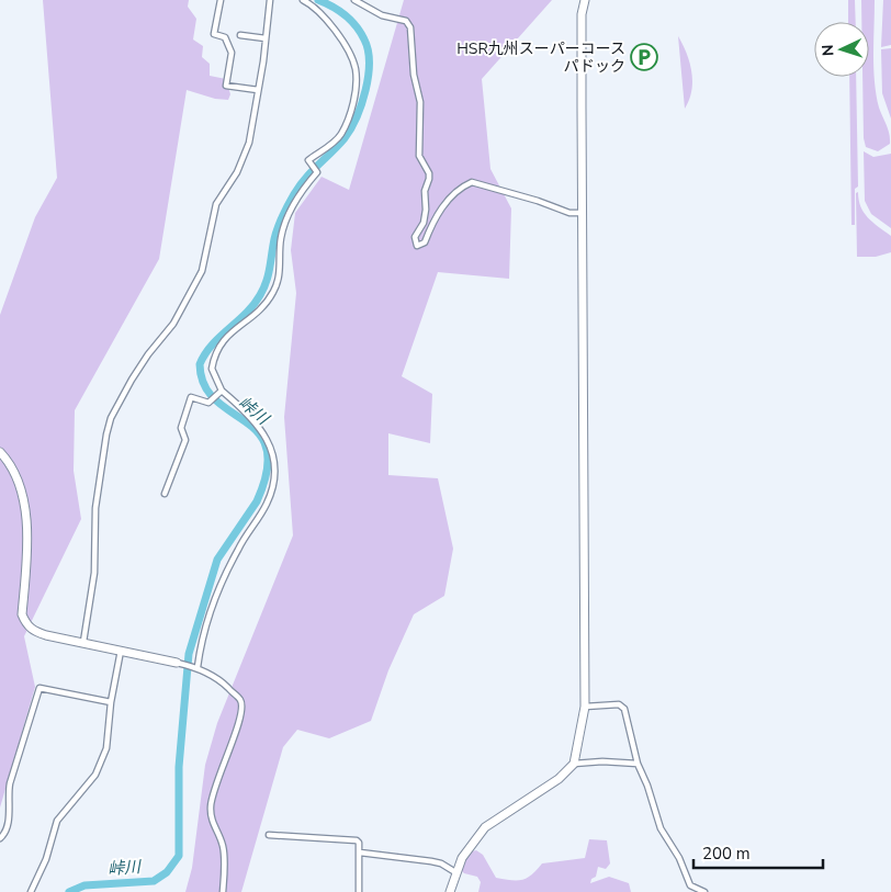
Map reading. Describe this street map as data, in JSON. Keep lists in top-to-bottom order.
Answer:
{
  "water": ["峠川"],
  "places": {
    "parking": ["HSR九州スーパーコース パドック"]
  },
  "scale_bar": "200 m",
  "north": "left"
}
